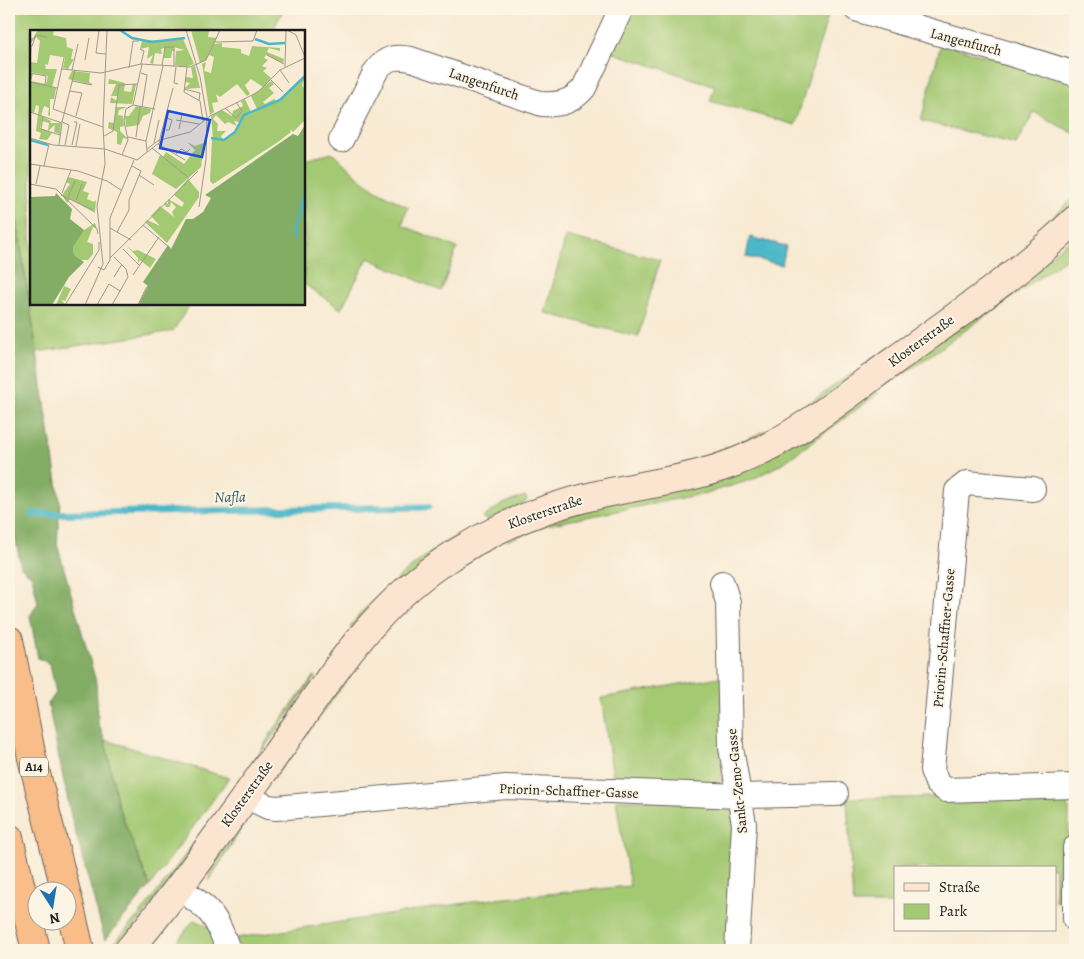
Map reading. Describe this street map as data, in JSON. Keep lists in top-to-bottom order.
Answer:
{
  "streets": {
    "highway": ["A14"],
    "main road": ["Klosterstraße"],
    "street": ["Langenfurch", "Priorin-Schaffner-Gasse", "Sankt-Zeno-Gasse"]
  },
  "crossings": [
    ["Klosterstraße", "Priorin-Schaffner-Gasse"],
    ["Priorin-Schaffner-Gasse", "Sankt-Zeno-Gasse"]
  ],
  "water": ["Nafla"],
  "legend": ["Straße", "Park"],
  "north": "bottom"
}
